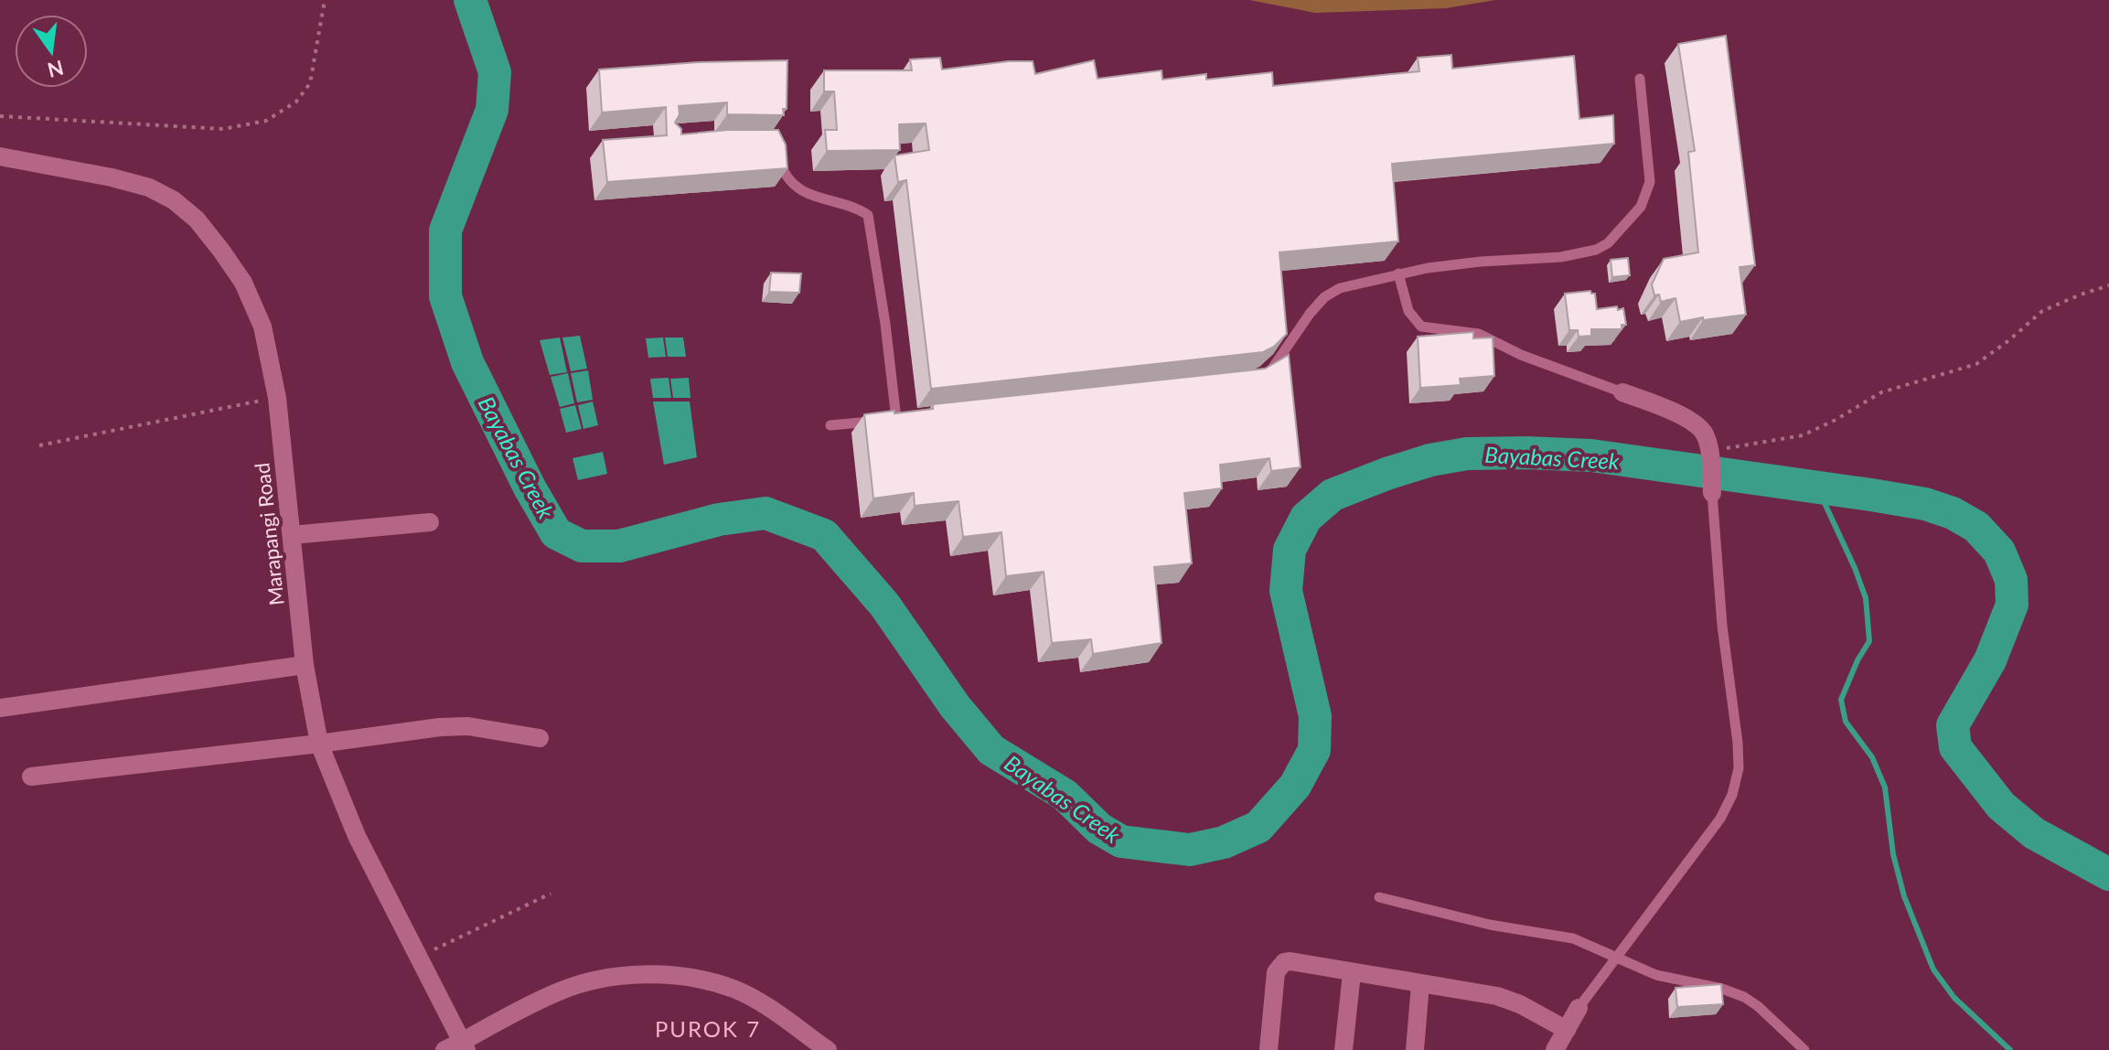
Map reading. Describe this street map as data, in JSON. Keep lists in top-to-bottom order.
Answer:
{
  "streets": {
    "street": ["Marapangi Road"]
  },
  "districts": ["PUROK 7"],
  "water": ["Bayabas Creek"],
  "north": "bottom"
}
